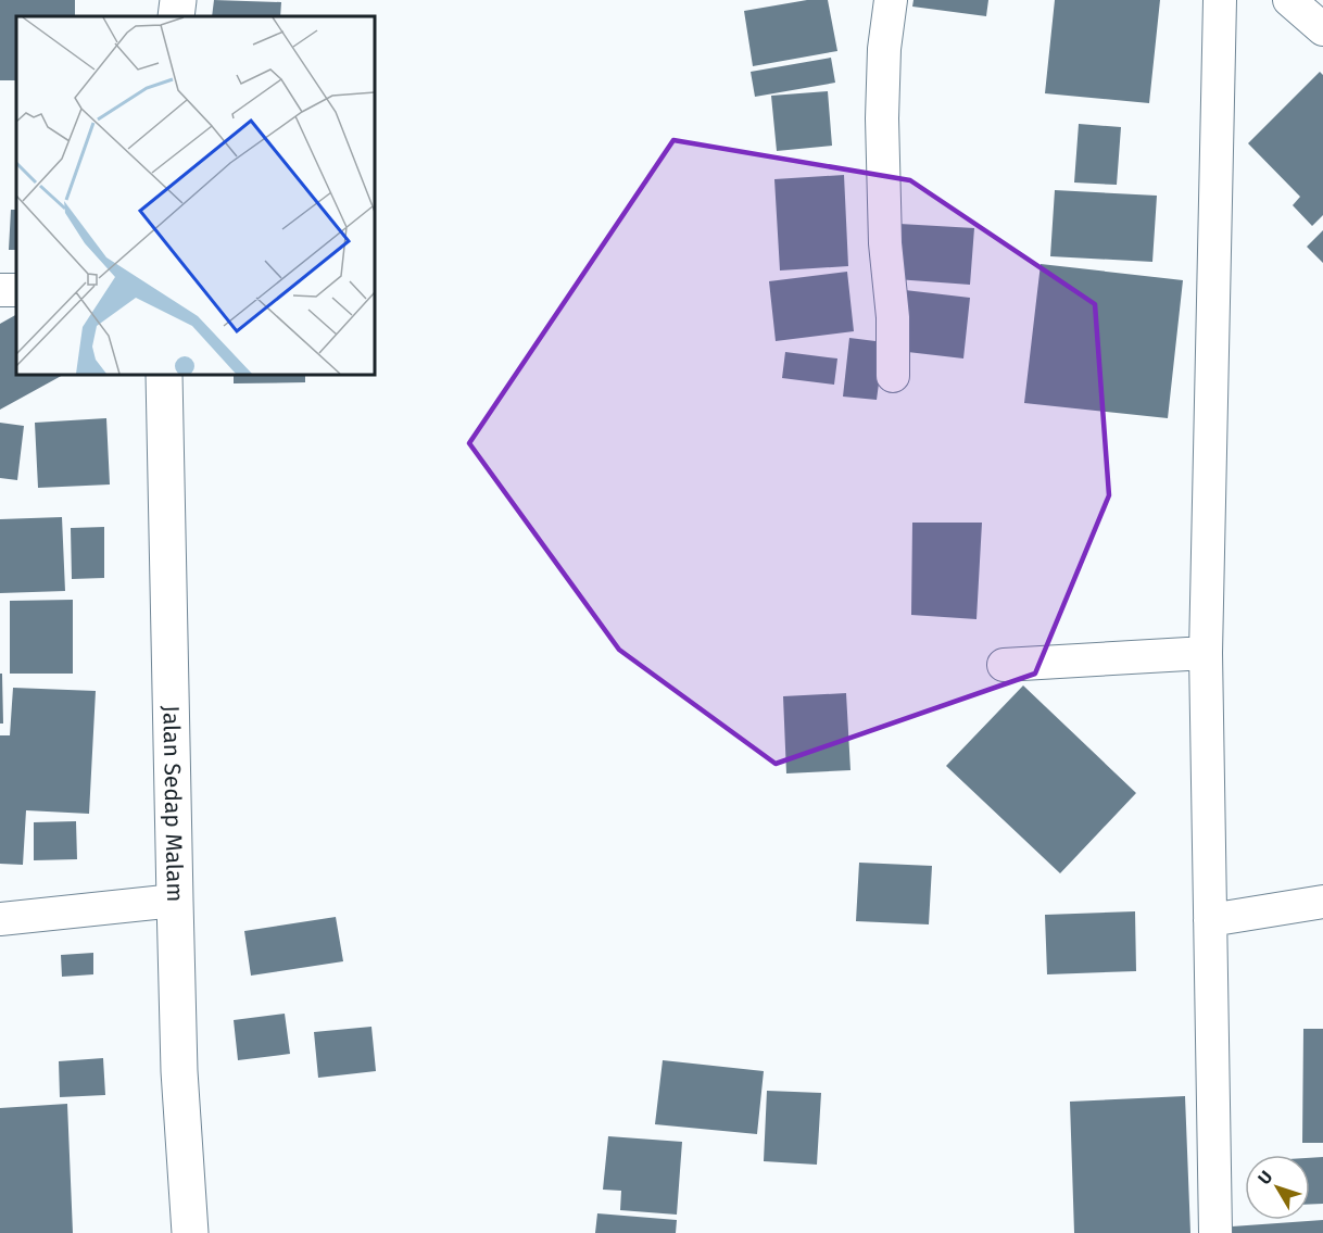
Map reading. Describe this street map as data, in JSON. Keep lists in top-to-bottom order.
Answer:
{
  "streets": {
    "street": ["Jalan Sedap Malam"]
  },
  "north": "top left"
}
